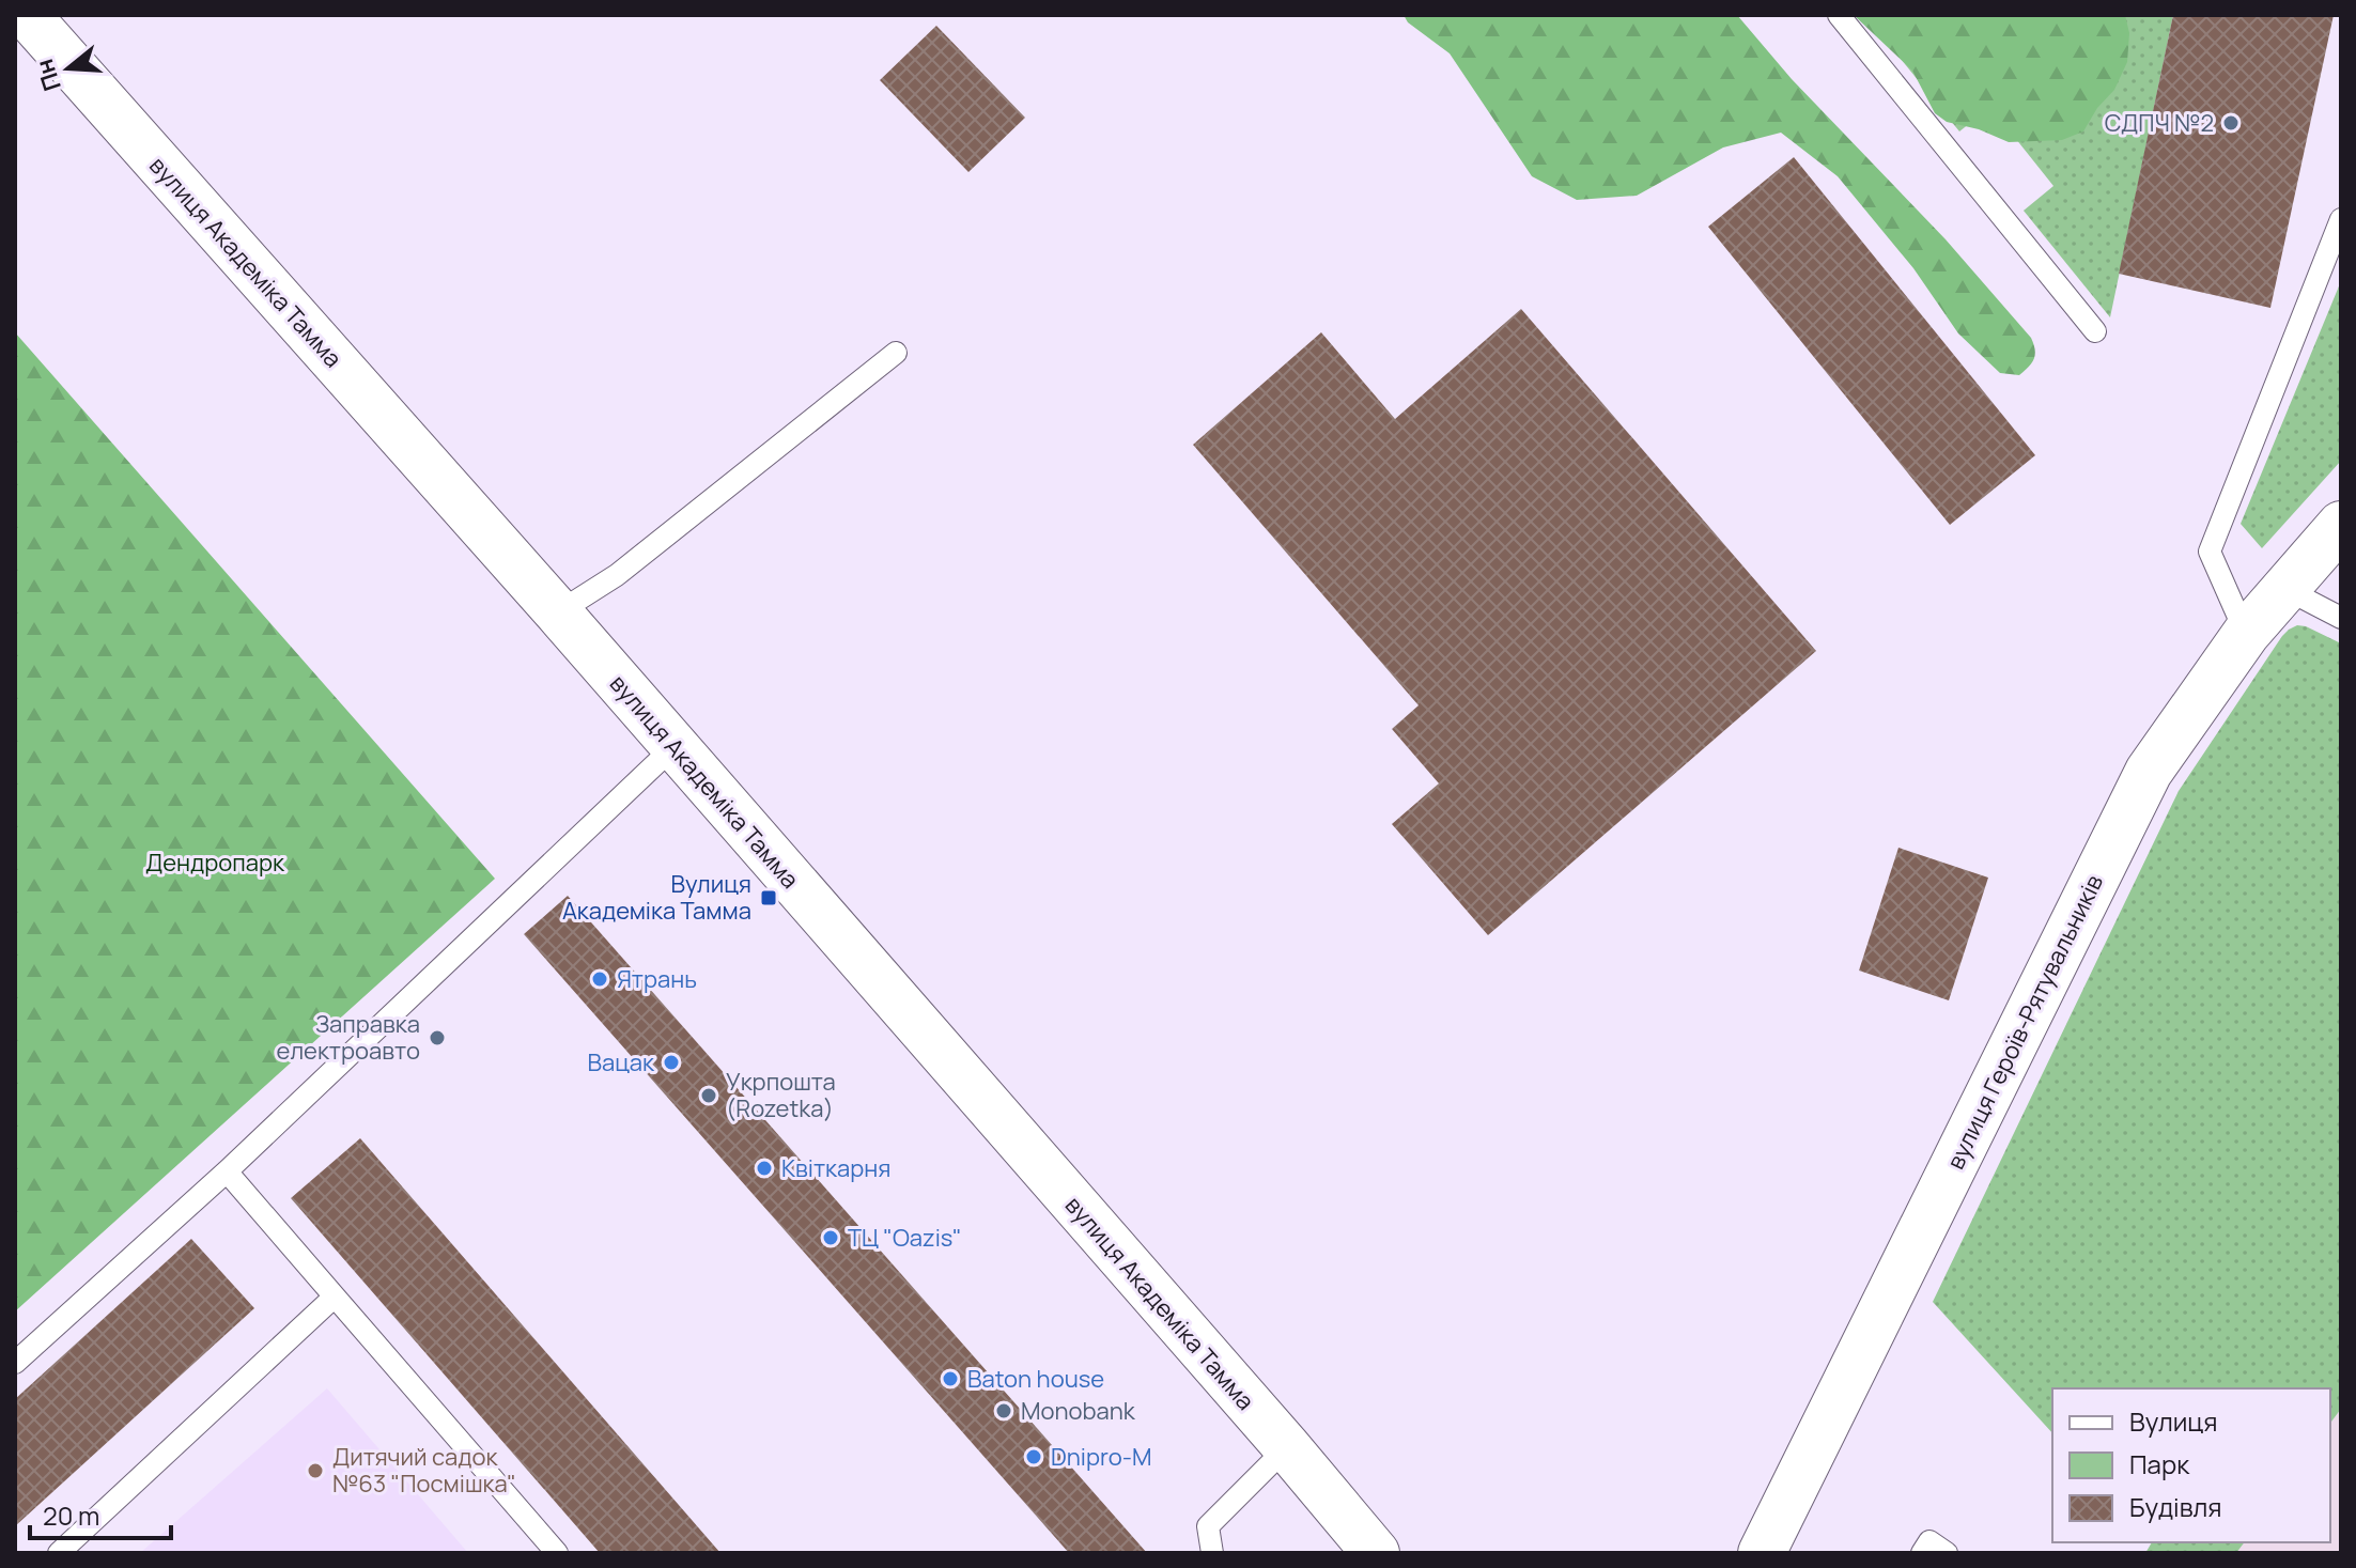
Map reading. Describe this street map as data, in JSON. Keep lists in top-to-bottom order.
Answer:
{
  "streets": {
    "main road": ["вулиця Академіка Тамма", "вулиця Героїв-Рятувальників"]
  },
  "parks": ["Дендропарк"],
  "places": {
    "other": [
      "СДПЧ №2",
      "Ятрань",
      "Заправка електроавто",
      "Вацак",
      "Укрпошта (Rozetka)",
      "Квіткарня",
      "ТЦ \"Oazis\"",
      "Baton house",
      "Monobank",
      "Dnipro-M",
      "Дитячий садок №63 \"Посмішка\""
    ],
    "transit": ["Вулиця Академіка Тамма"]
  },
  "legend": ["Вулиця", "Парк", "Будівля"],
  "scale_bar": "20 m",
  "north": "left"
}
